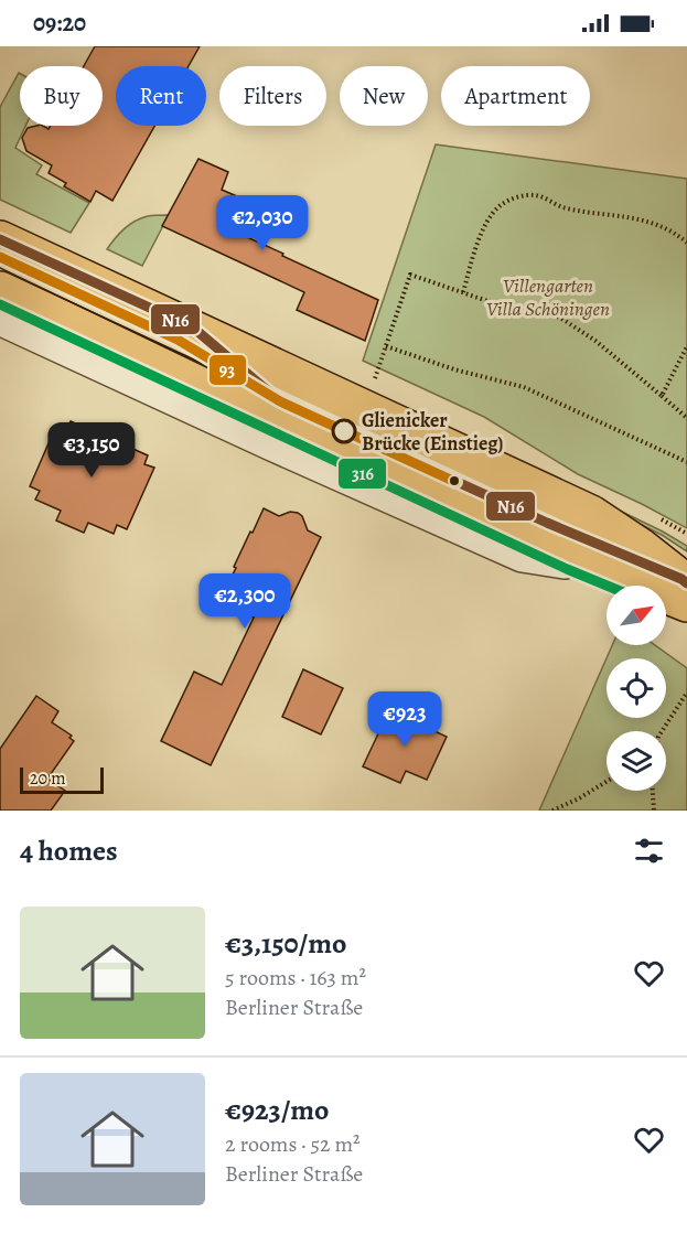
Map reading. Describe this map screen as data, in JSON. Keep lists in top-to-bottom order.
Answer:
{
  "parks": ["Villengarten Villa Schöningen"],
  "places": ["Glienicker Brücke (Einstieg)"],
  "lines": ["transit line N16", "transit line 93", "transit line 316"],
  "scale_bar": "20 m",
  "north": "top right",
  "page": {
    "status": "09:20",
    "chip": [
      "Buy",
      "Rent",
      "Filters",
      "New",
      "Apartment"
    ],
    "price": [
      "€2,030",
      "€3,150",
      "€2,300",
      "€923"
    ],
    "scale": "20 m",
    "heading": "4 homes",
    "list": [
      {
        "name": "€3,150/mo",
        "note": "5 rooms · 163 m² · Berliner Straße"
      },
      {
        "name": "€923/mo",
        "note": "2 rooms · 52 m² · Berliner Straße"
      }
    ]
  }
}
